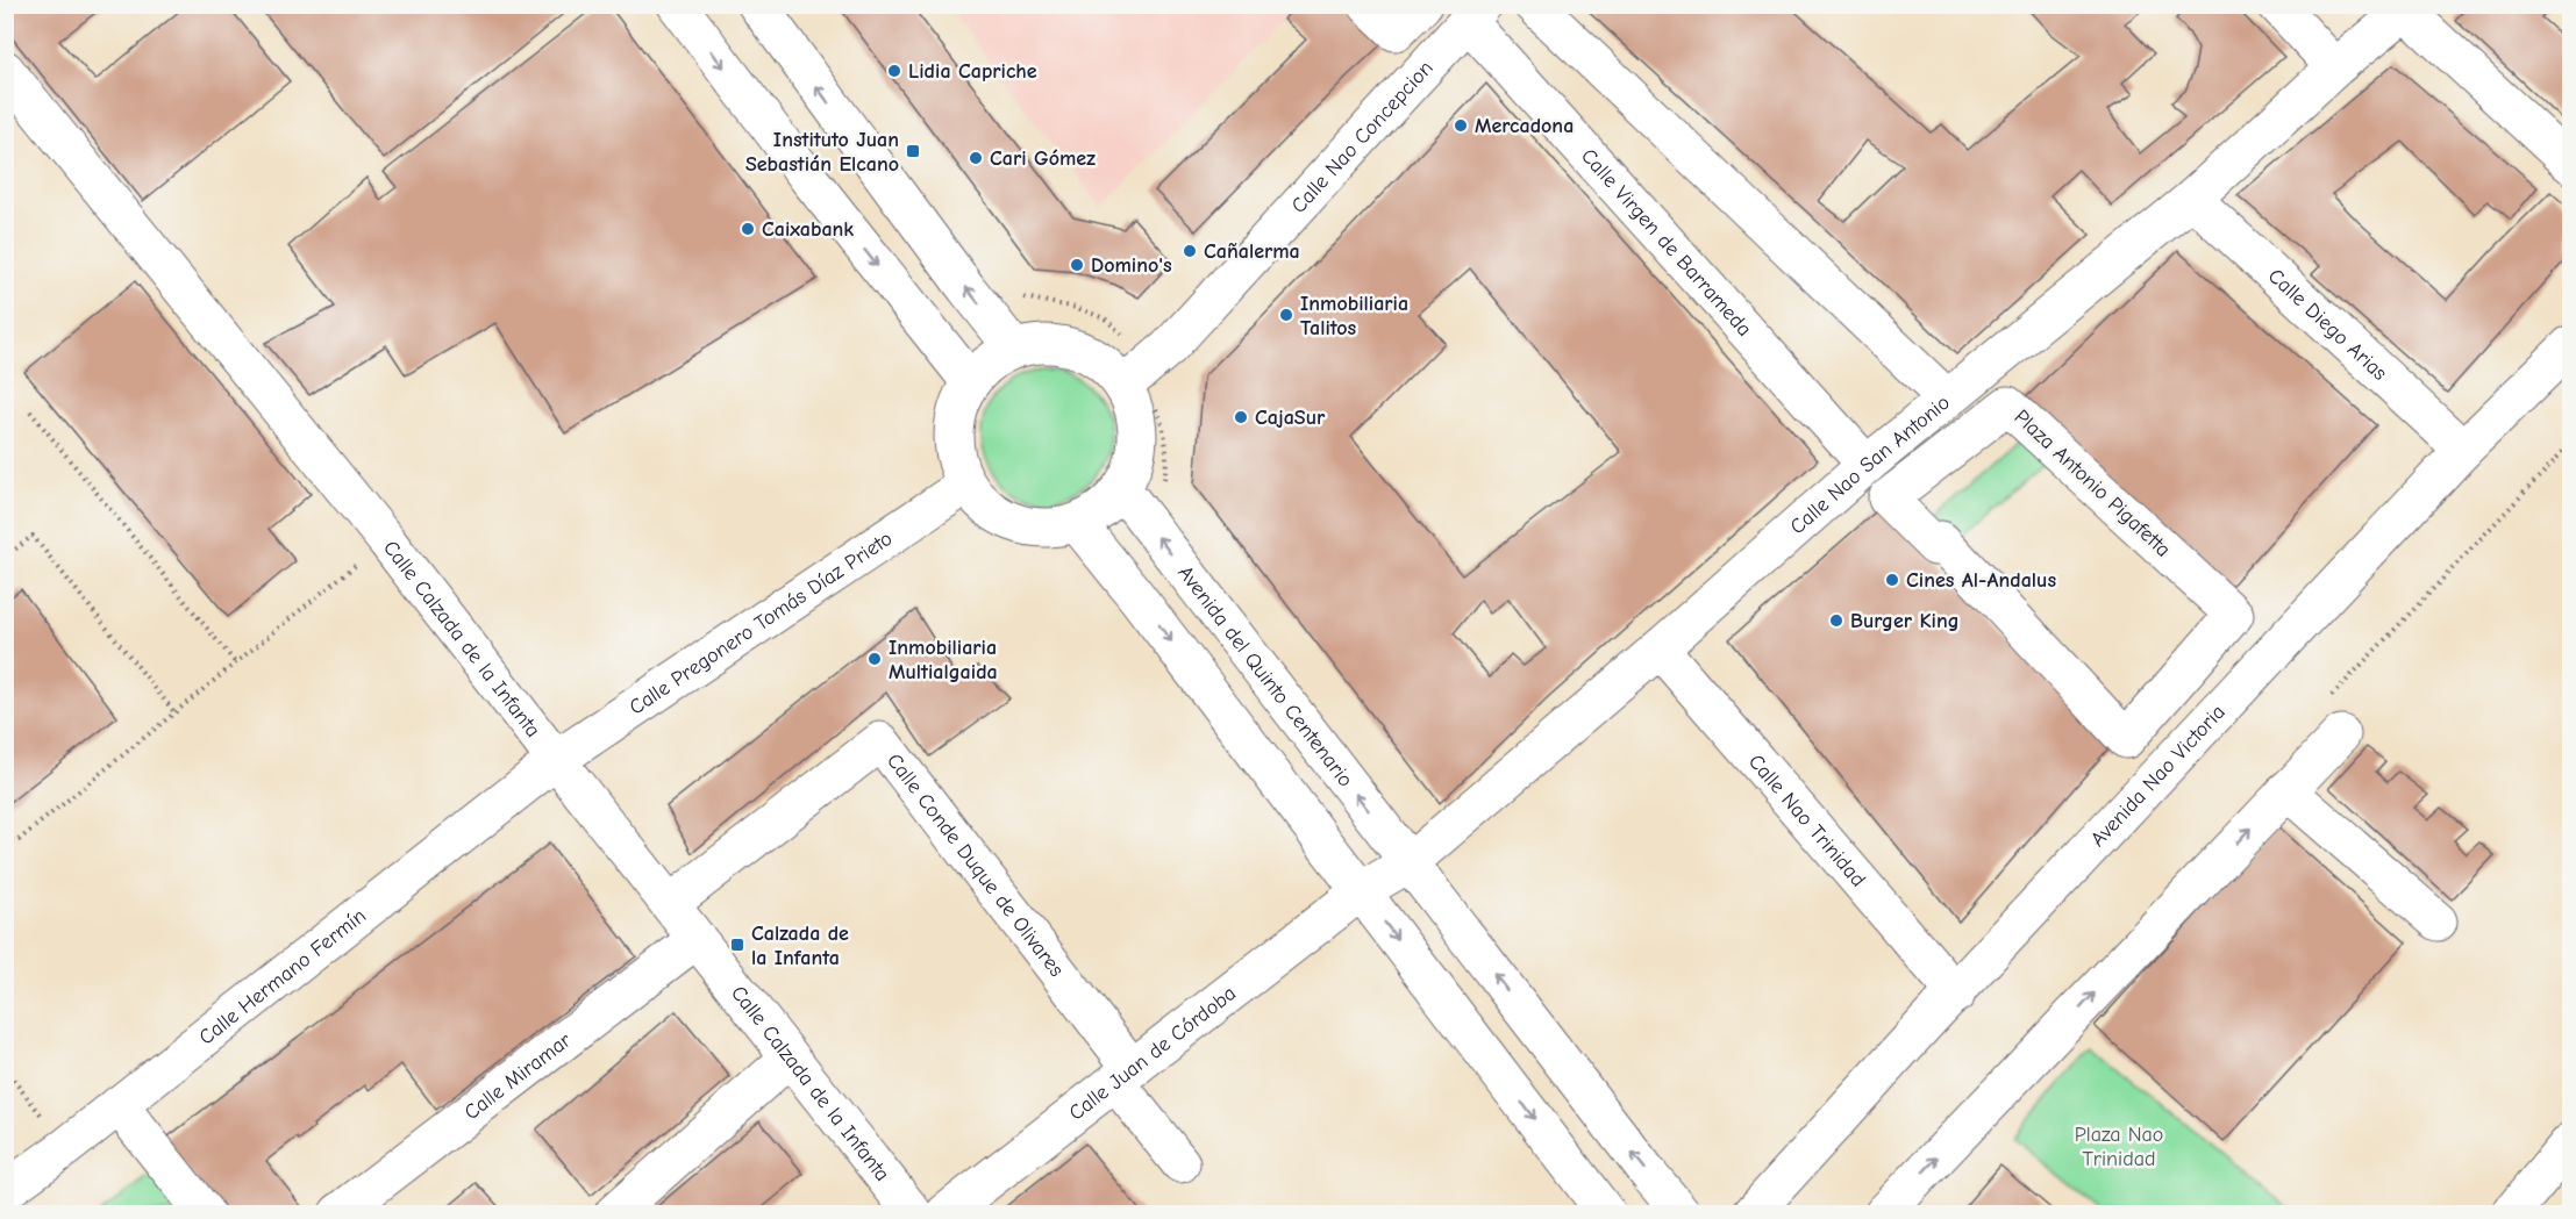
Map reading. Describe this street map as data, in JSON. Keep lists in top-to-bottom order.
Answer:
{
  "streets": {
    "street": [
      "Calle Nao Concepcion",
      "Calle Virgen de Barrameda",
      "Calle Diego Arias",
      "Calle Nao San Antonio",
      "Plaza Antonio Pigafetta",
      "Calle Pregonero Tomás Díaz Prieto",
      "Calle Calzada de la Infanta",
      "Avenida del Quinto Centenario",
      "Avenida Nao Victoria",
      "Calle Nao Trinidad",
      "Calle Conde Duque de Olivares",
      "Calle Hermano Fermín",
      "Calle Juan de Córdoba",
      "Calle Miramar"
    ]
  },
  "crossings": [
    ["Calle Nao Concepcion", "Calle Virgen de Barrameda"],
    ["Calle Nao Concepcion", "Calle Pregonero Tomás Díaz Prieto"],
    ["Calle Nao Concepcion", "Avenida del Quinto Centenario"],
    ["Calle Virgen de Barrameda", "Calle Nao San Antonio"],
    ["Calle Diego Arias", "Calle Nao San Antonio"],
    ["Calle Diego Arias", "Avenida Nao Victoria"],
    ["Calle Nao San Antonio", "Avenida del Quinto Centenario"],
    ["Calle Nao San Antonio", "Calle Nao Trinidad"],
    ["Calle Pregonero Tomás Díaz Prieto", "Calle Calzada de la Infanta"],
    ["Calle Pregonero Tomás Díaz Prieto", "Avenida del Quinto Centenario"],
    ["Calle Pregonero Tomás Díaz Prieto", "Calle Hermano Fermín"],
    ["Calle Calzada de la Infanta", "Calle Conde Duque de Olivares"],
    ["Calle Calzada de la Infanta", "Calle Hermano Fermín"],
    ["Calle Calzada de la Infanta", "Calle Miramar"],
    ["Avenida Nao Victoria", "Calle Nao Trinidad"],
    ["Calle Conde Duque de Olivares", "Calle Juan de Córdoba"]
  ],
  "parks": ["Plaza Nao Trinidad"],
  "places": {
    "other": [
      "Lidia Capriche",
      "Mercadona",
      "Cari Gómez",
      "Caixabank",
      "Cañalerma",
      "Domino's",
      "Inmobiliaria Talitos",
      "CajaSur",
      "Cines Al-Andalus",
      "Burger King",
      "Inmobiliaria Multialgaida"
    ],
    "transit": ["Instituto Juan Sebastián Elcano", "Calzada de la Infanta"]
  }
}
